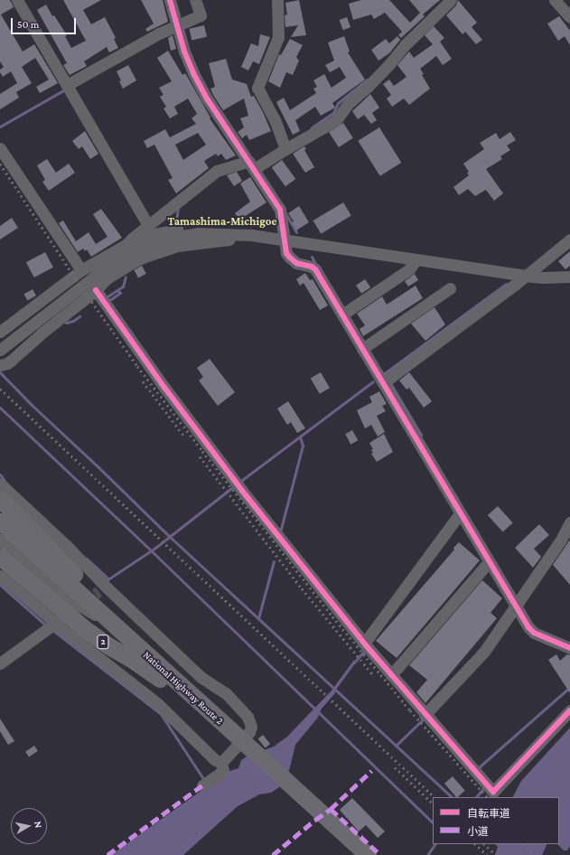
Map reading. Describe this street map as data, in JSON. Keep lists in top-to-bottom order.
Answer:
{
  "streets": {
    "highway": ["2", "National Highway Route 2"]
  },
  "crossings": [
    ["2", "National Highway Route 2"]
  ],
  "districts": ["Tamashima-Michigoe"],
  "legend": ["自転車道", "小道"],
  "scale_bar": "50 m",
  "north": "right"
}
